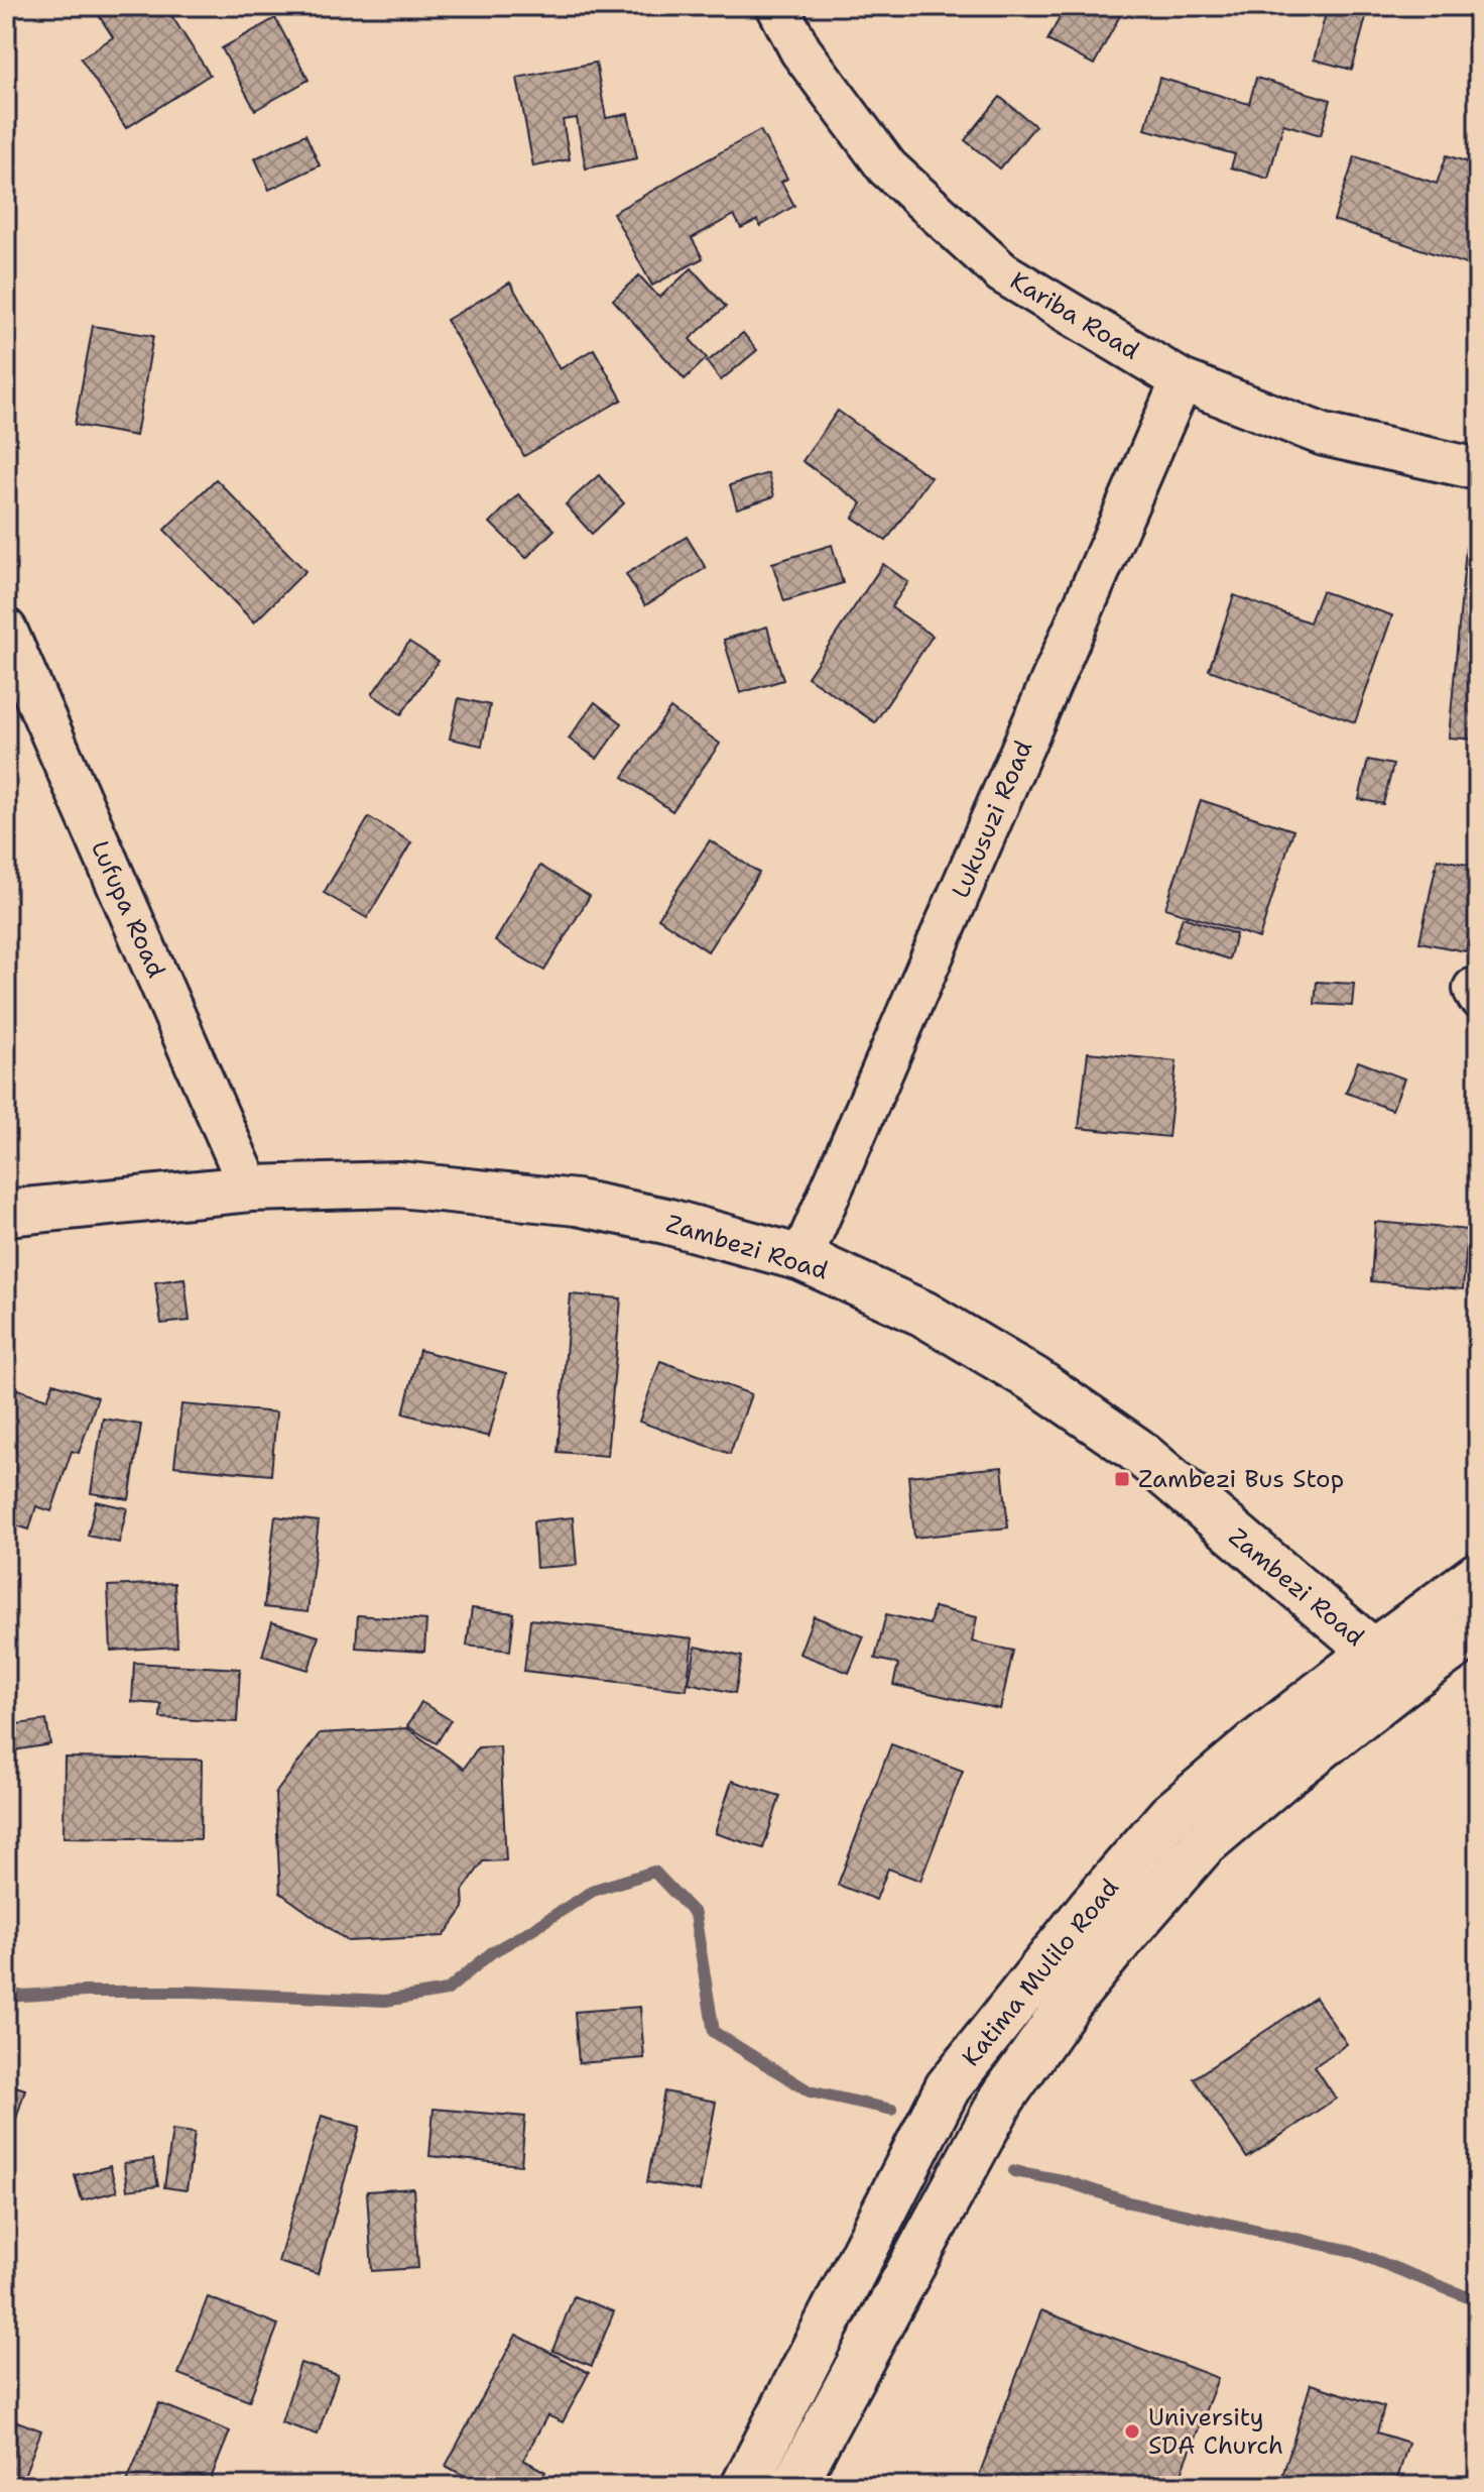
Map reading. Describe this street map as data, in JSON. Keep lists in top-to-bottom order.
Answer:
{
  "streets": {
    "main road": ["Zambezi Road", "Katima Mulilo Road"],
    "street": ["Kariba Road", "Lukusuzi Road", "Lufupa Road"]
  },
  "crossings": [
    ["Kariba Road", "Lukusuzi Road"],
    ["Lukusuzi Road", "Zambezi Road"],
    ["Lufupa Road", "Zambezi Road"],
    ["Zambezi Road", "Katima Mulilo Road"]
  ],
  "places": {
    "transit": ["Zambezi Bus Stop"],
    "other": ["University SDA Church"]
  }
}
